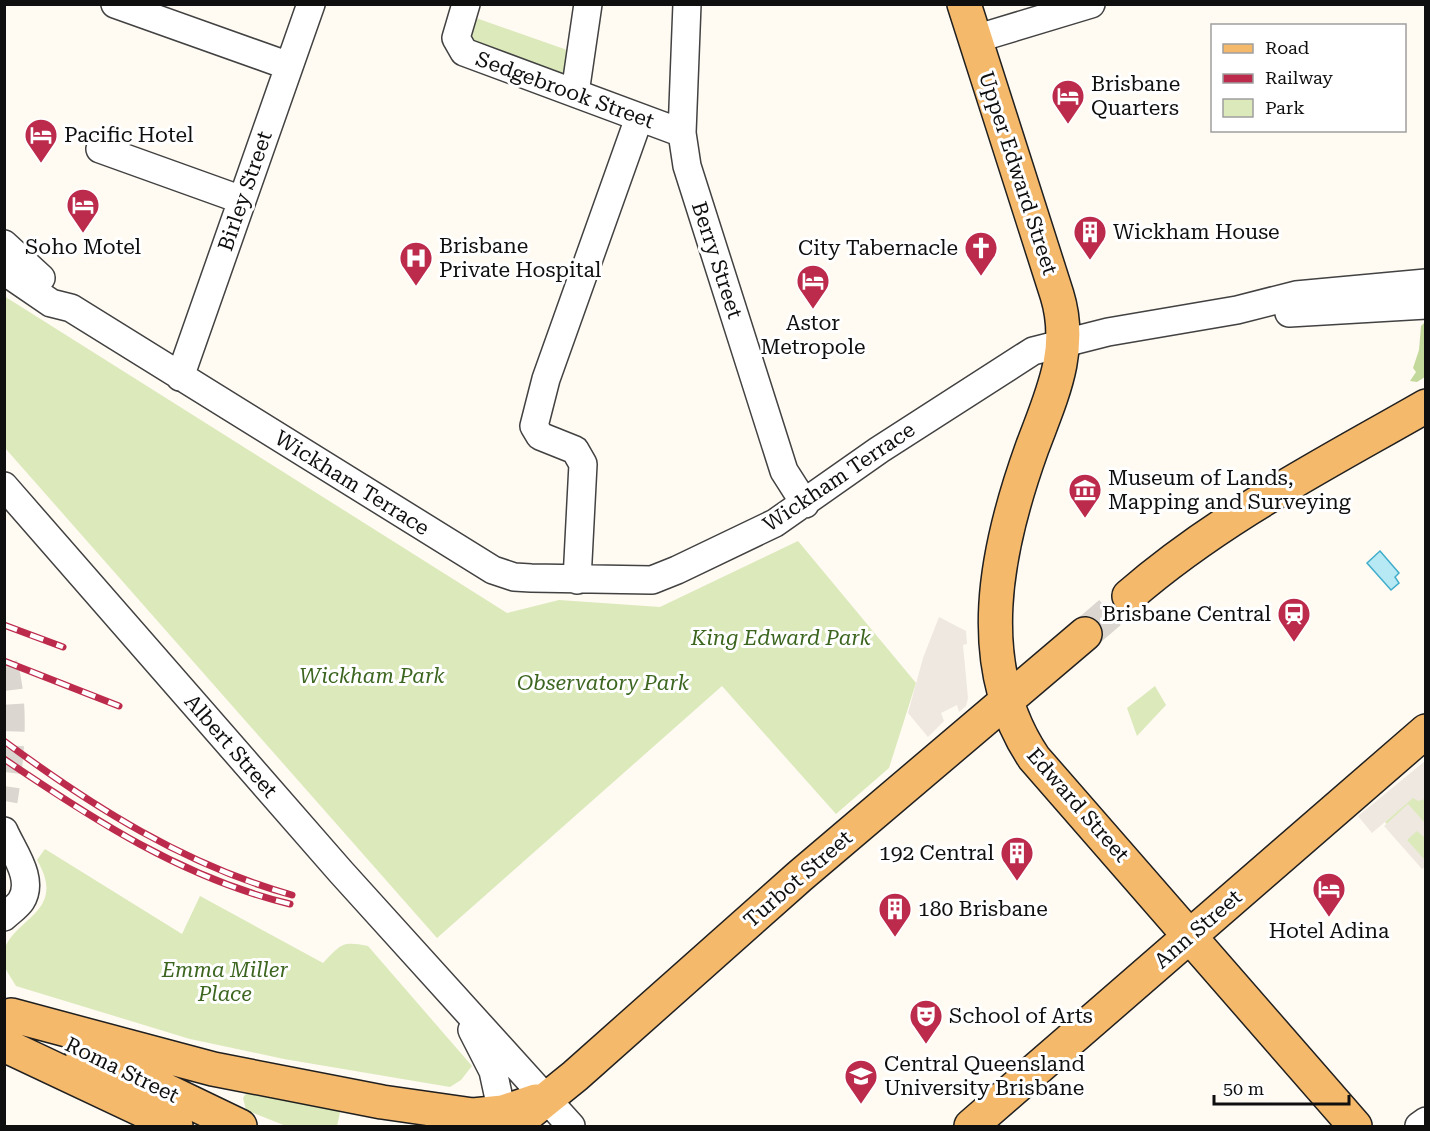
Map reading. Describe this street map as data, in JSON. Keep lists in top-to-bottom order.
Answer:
{
  "streets": {
    "main road": [
      "Upper Edward Street",
      "Edward Street",
      "Turbot Street",
      "Ann Street",
      "Roma Street"
    ],
    "street": [
      "Sedgebrook Street",
      "Birley Street",
      "Berry Street",
      "Wickham Terrace",
      "Albert Street"
    ]
  },
  "crossings": [
    ["Sedgebrook Street", "Berry Street"],
    ["Upper Edward Street", "Wickham Terrace"],
    ["Upper Edward Street", "Edward Street"],
    ["Birley Street", "Wickham Terrace"],
    ["Berry Street", "Wickham Terrace"],
    ["Wickham Terrace", "Edward Street"],
    ["Albert Street", "Turbot Street"],
    ["Edward Street", "Turbot Street"],
    ["Edward Street", "Ann Street"]
  ],
  "parks": [
    "King Edward Park",
    "Wickham Park",
    "Observatory Park",
    "Emma Miller Place"
  ],
  "places": {
    "hotel": [
      "Brisbane Quarters",
      "Pacific Hotel",
      "Soho Motel",
      "Astor Metropole",
      "Hotel Adina"
    ],
    "building": ["Wickham House", "192 Central", "180 Brisbane"],
    "church": ["City Tabernacle"],
    "hospital": ["Brisbane Private Hospital"],
    "museum": ["Museum of Lands, Mapping and Surveying"],
    "station": ["Brisbane Central"],
    "theatre": ["School of Arts"],
    "school or university": ["Central Queensland University Brisbane"]
  },
  "legend": ["Road", "Railway", "Park"],
  "scale_bar": "50 m"
}
